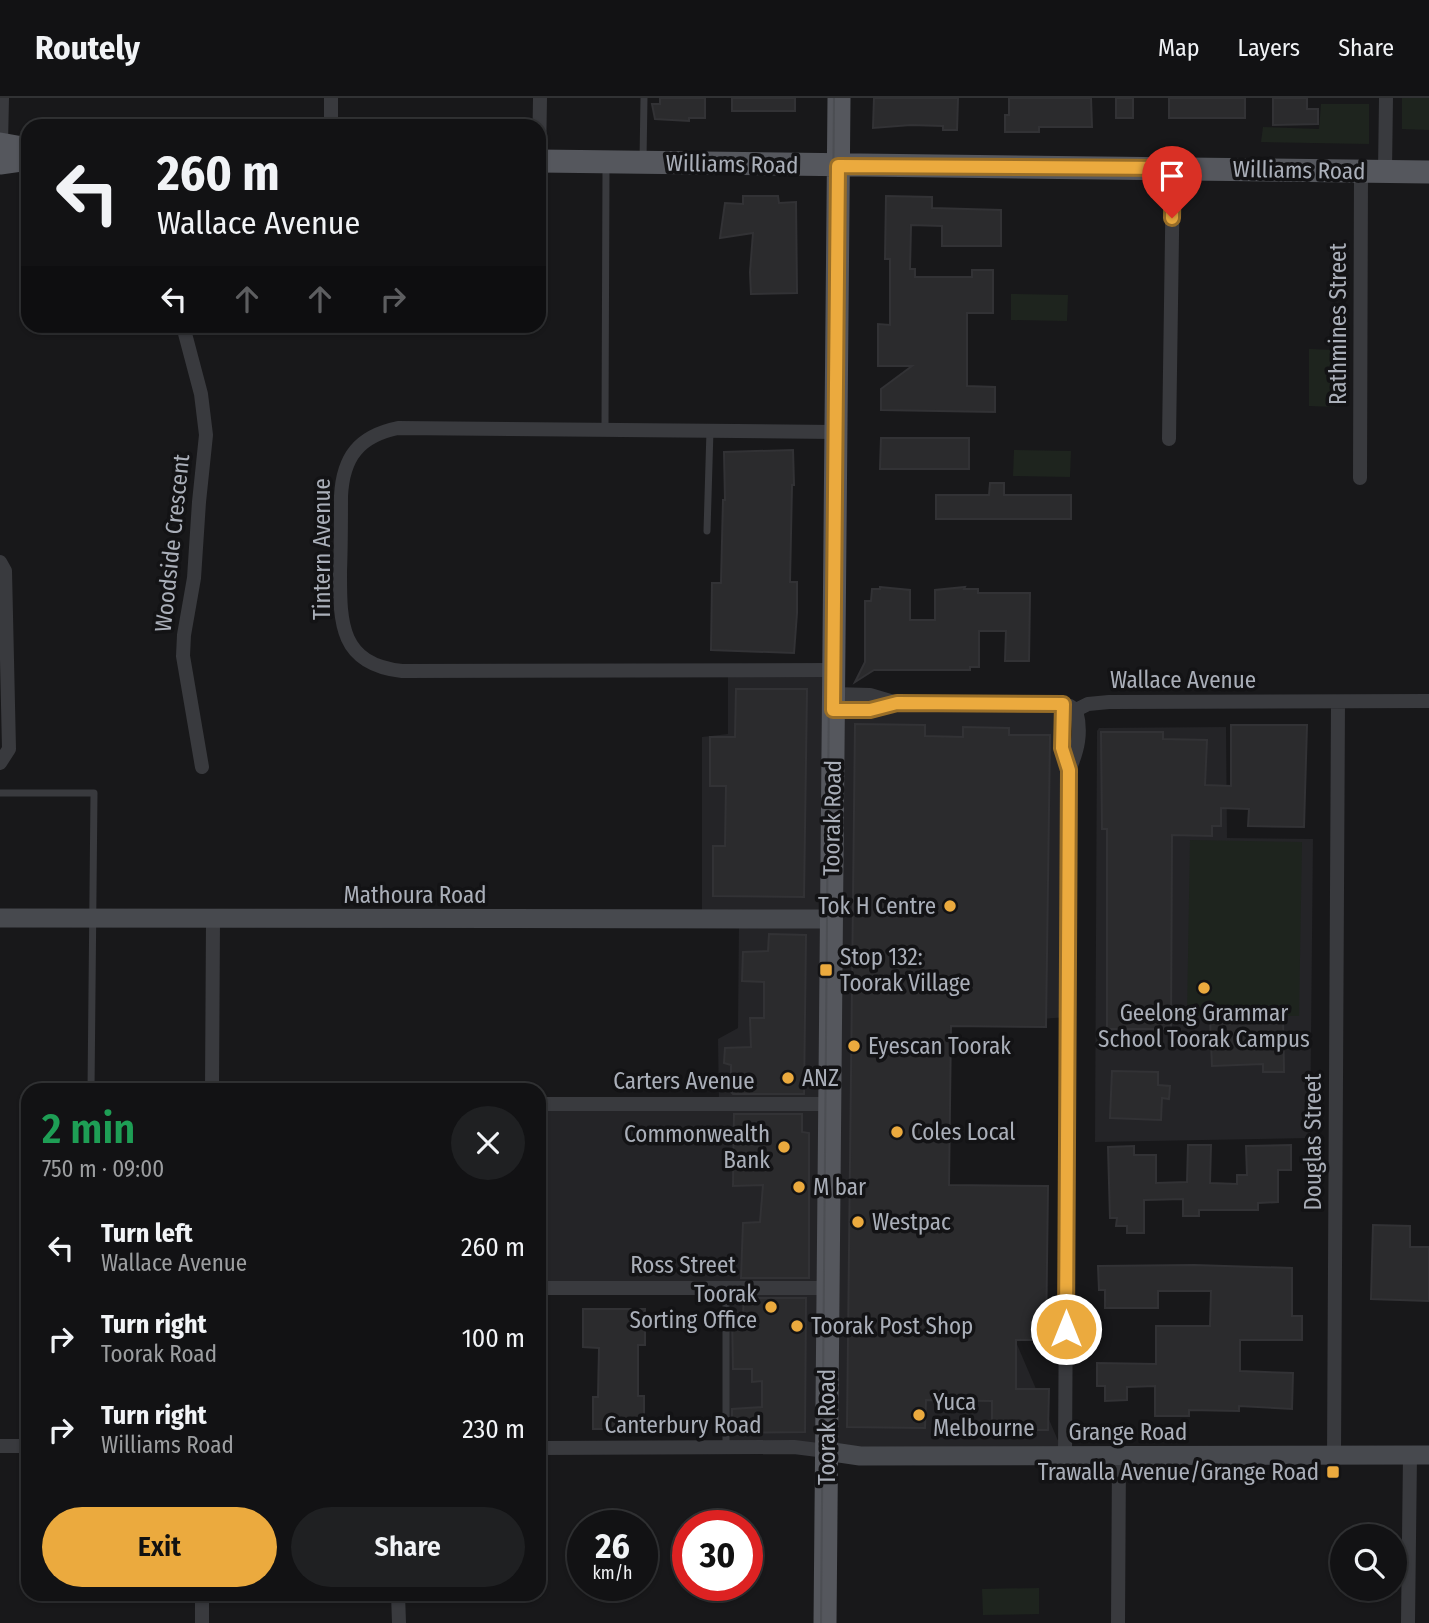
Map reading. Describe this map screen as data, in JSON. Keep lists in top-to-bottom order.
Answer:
{
  "streets": {
    "main road": ["Williams Road", "Toorak Road"],
    "street": [
      "Rathmines Street",
      "Woodside Crescent",
      "Tintern Avenue",
      "Wallace Avenue",
      "Mathoura Road",
      "Carters Avenue",
      "Douglas Street",
      "Ross Street",
      "Canterbury Road",
      "Grange Road"
    ]
  },
  "crossings": [
    ["Williams Road", "Rathmines Street"],
    ["Williams Road", "Toorak Road"],
    ["Tintern Avenue", "Toorak Road"],
    ["Wallace Avenue", "Toorak Road"],
    ["Wallace Avenue", "Douglas Street"],
    ["Toorak Road", "Mathoura Road"],
    ["Toorak Road", "Carters Avenue"],
    ["Toorak Road", "Ross Street"],
    ["Toorak Road", "Canterbury Road"],
    ["Toorak Road", "Grange Road"],
    ["Douglas Street", "Grange Road"],
    ["Canterbury Road", "Grange Road"]
  ],
  "places": {
    "other": [
      "Tok H Centre",
      "Geelong Grammar School Toorak Campus",
      "Eyescan Toorak",
      "ANZ",
      "Coles Local",
      "Commonwealth Bank",
      "M bar",
      "Westpac",
      "Toorak Sorting Office",
      "Toorak Post Shop",
      "Yuca Melbourne"
    ],
    "transit": ["Stop 132: Toorak Village", "Trawalla Avenue/Grange Road"]
  },
  "page": {
    "header": "Routely",
    "nav": ["Map", "Layers", "Share"],
    "turn": ["260 m", "Wallace Avenue"],
    "heading": ["2 min", "750 m · 09:00"],
    "list": [
      {
        "name": "Turn left",
        "note": "Wallace Avenue",
        "value": "260 m"
      },
      {
        "name": "Turn right",
        "note": "Toorak Road",
        "value": "100 m"
      },
      {
        "name": "Turn right",
        "note": "Williams Road",
        "value": "230 m"
      }
    ],
    "buttons": ["Exit", "Share"],
    "speed": "26 km/h",
    "limit": "30"
  }
}
